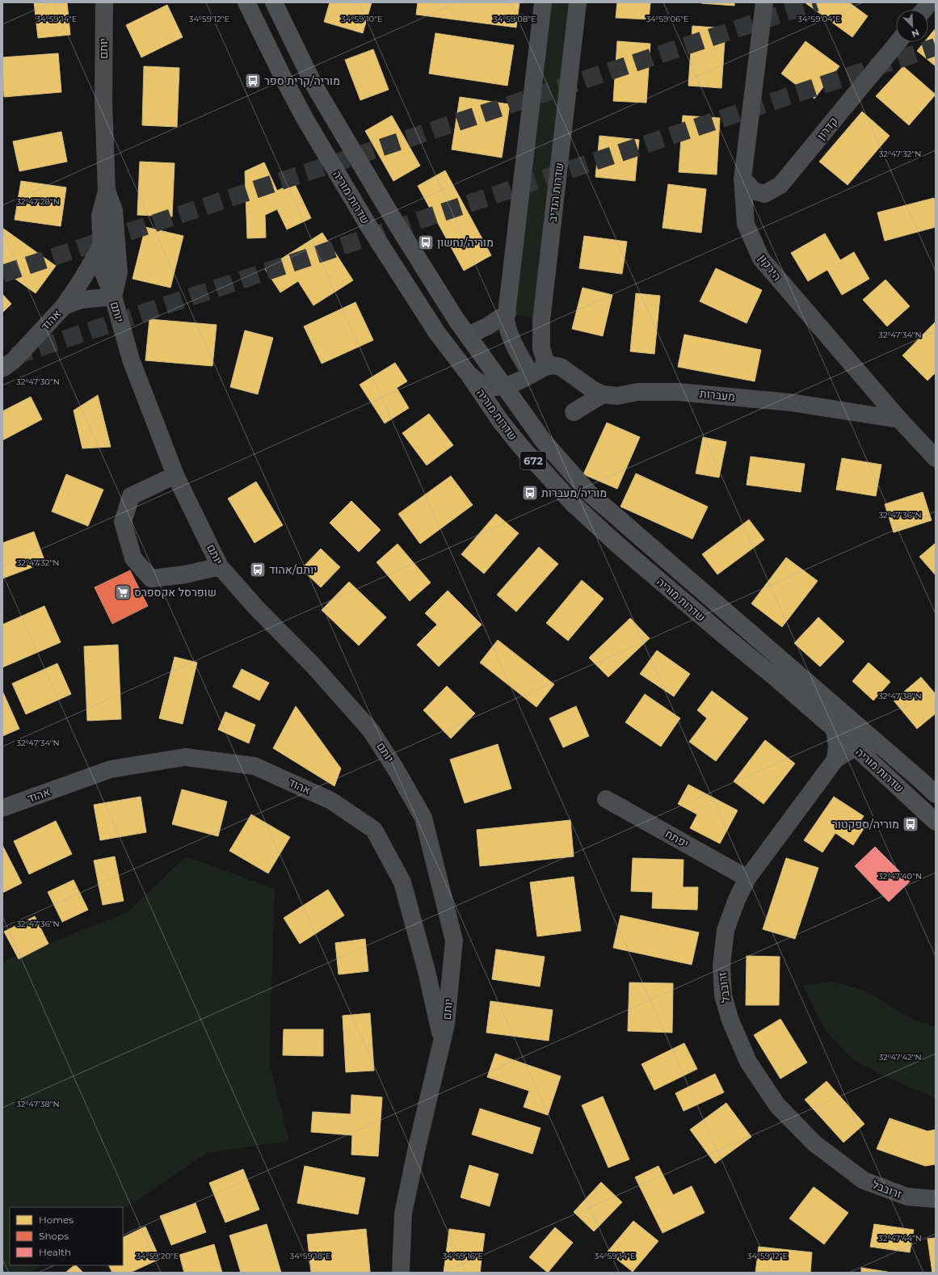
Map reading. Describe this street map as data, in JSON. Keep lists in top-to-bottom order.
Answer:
{
  "streets": {
    "main road": ["שדרות מוריה", "672"],
    "street": [
      "יותם",
      "קדרון",
      "שדרות הנדיב",
      "הירקון",
      "אהוד",
      "מעברות",
      "יפתח",
      "זרובבל"
    ]
  },
  "crossings": [
    ["יותם", "אהוד"],
    ["קדרון", "הירקון"],
    ["שדרות הנדיב", "מעברות"],
    ["שדרות מוריה", "זרובבל"],
    ["הירקון", "מעברות"],
    ["יפתח", "זרובבל"]
  ],
  "places": {
    "bus stop": [
      "מוריה/קרית ספר",
      "מוריה/נחשון",
      "מוריה/מעברות",
      "יותם/אהוד",
      "מוריה/ספקטור"
    ],
    "supermarket": ["שופרסל אקספרס"]
  },
  "legend": ["Homes", "Shops", "Health"],
  "north": "bottom right",
  "coordinates": [
    "34°59'14\"E",
    "34°59'12\"E",
    "34°59'10\"E",
    "34°59'08\"E",
    "34°59'06\"E",
    "34°59'04\"E",
    "32°47'32\"N",
    "32°47'28\"N",
    "32°47'34\"N",
    "32°47'30\"N",
    "32°47'36\"N",
    "32°47'38\"N",
    "32°47'40\"N",
    "32°47'42\"N",
    "32°47'44\"N",
    "34°59'20\"E",
    "34°59'18\"E",
    "34°59'16\"E"
  ]
}
